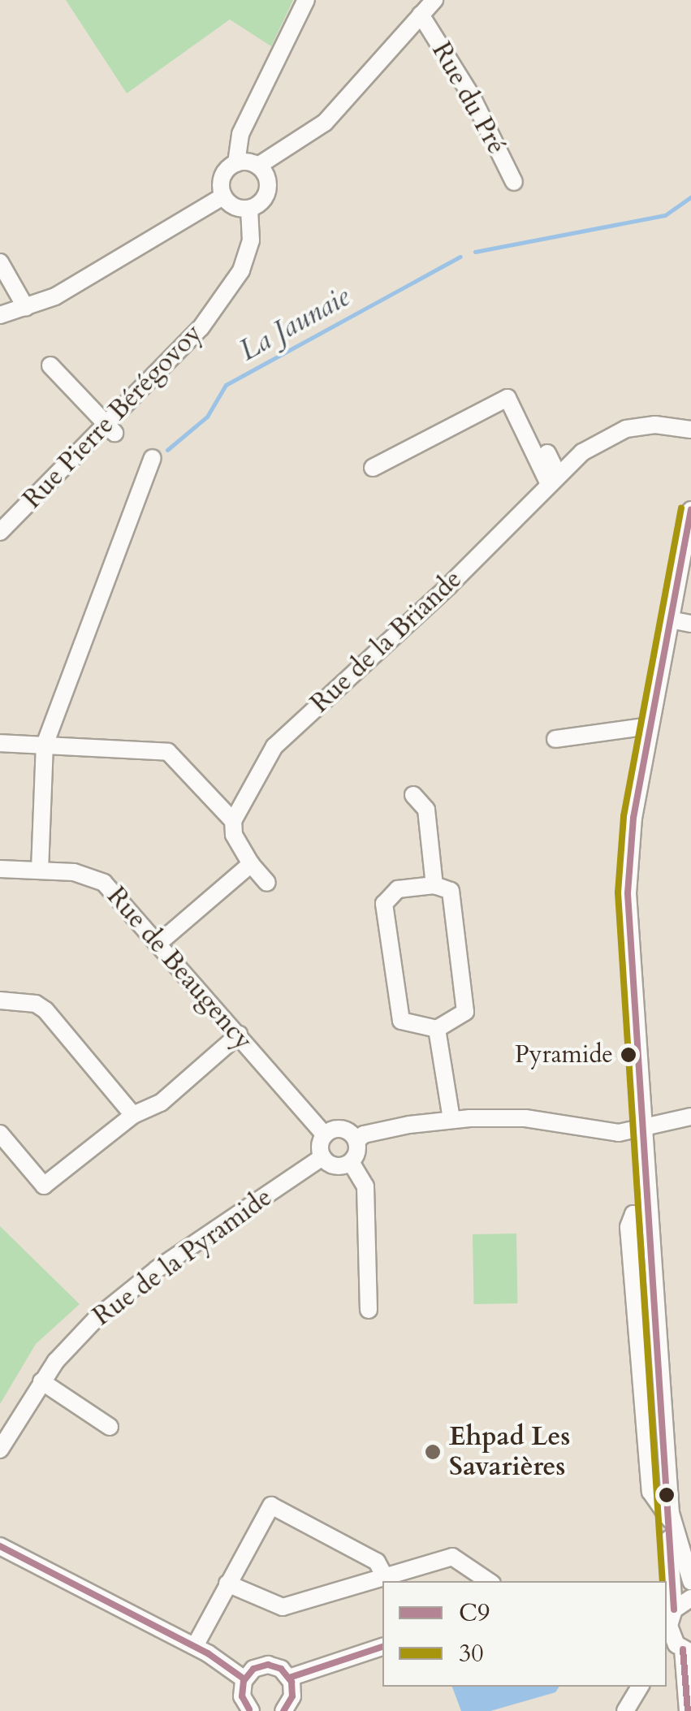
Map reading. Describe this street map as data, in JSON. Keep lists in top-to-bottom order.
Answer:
{
  "streets": {
    "street": [
      "Rue du Pré",
      "Rue Pierre Bérégovoy",
      "Rue de la Briande",
      "Rue de Beaugency",
      "Rue de la Pyramide"
    ]
  },
  "crossings": [
    ["Rue de Beaugency", "Rue de la Pyramide"]
  ],
  "water": ["La Jaunaie"],
  "places": ["Pyramide", "Ehpad Les Savarières"],
  "lines": ["transit line 30", "transit line C9"],
  "legend": ["C9", "30"]
}
